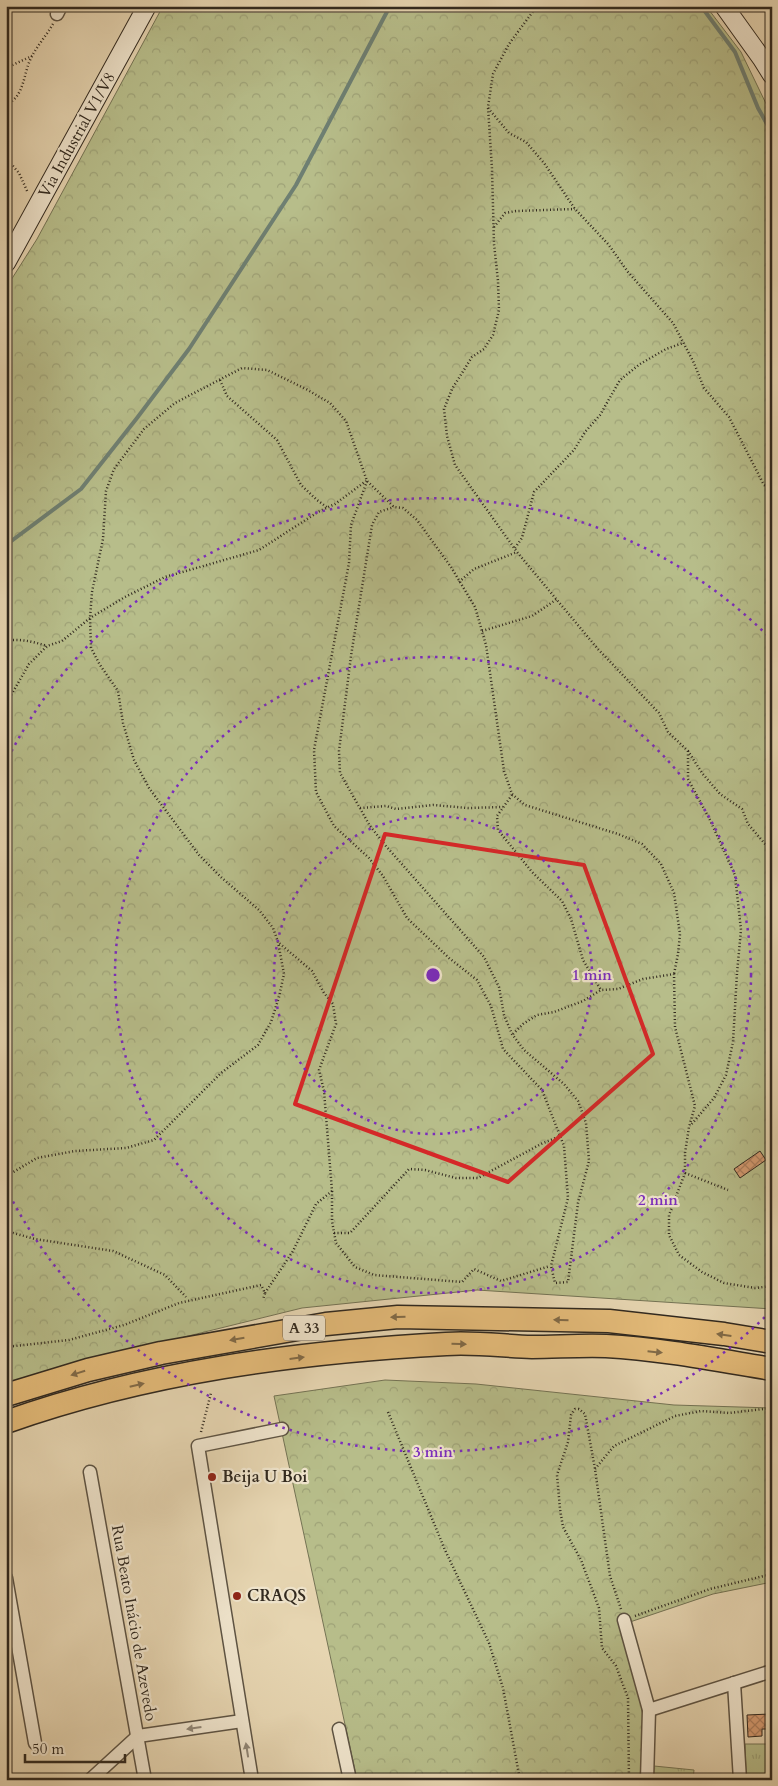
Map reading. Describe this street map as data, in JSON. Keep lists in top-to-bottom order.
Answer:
{
  "streets": {
    "highway": ["A 33"],
    "main road": ["Via Industrial V1/V8"],
    "street": ["Rua Beato Inácio de Azevedo"]
  },
  "places": ["Beija U Boi", "CRAQS"],
  "scale_bar": "50 m",
  "rings": ["1 min", "2 min", "3 min"]
}
